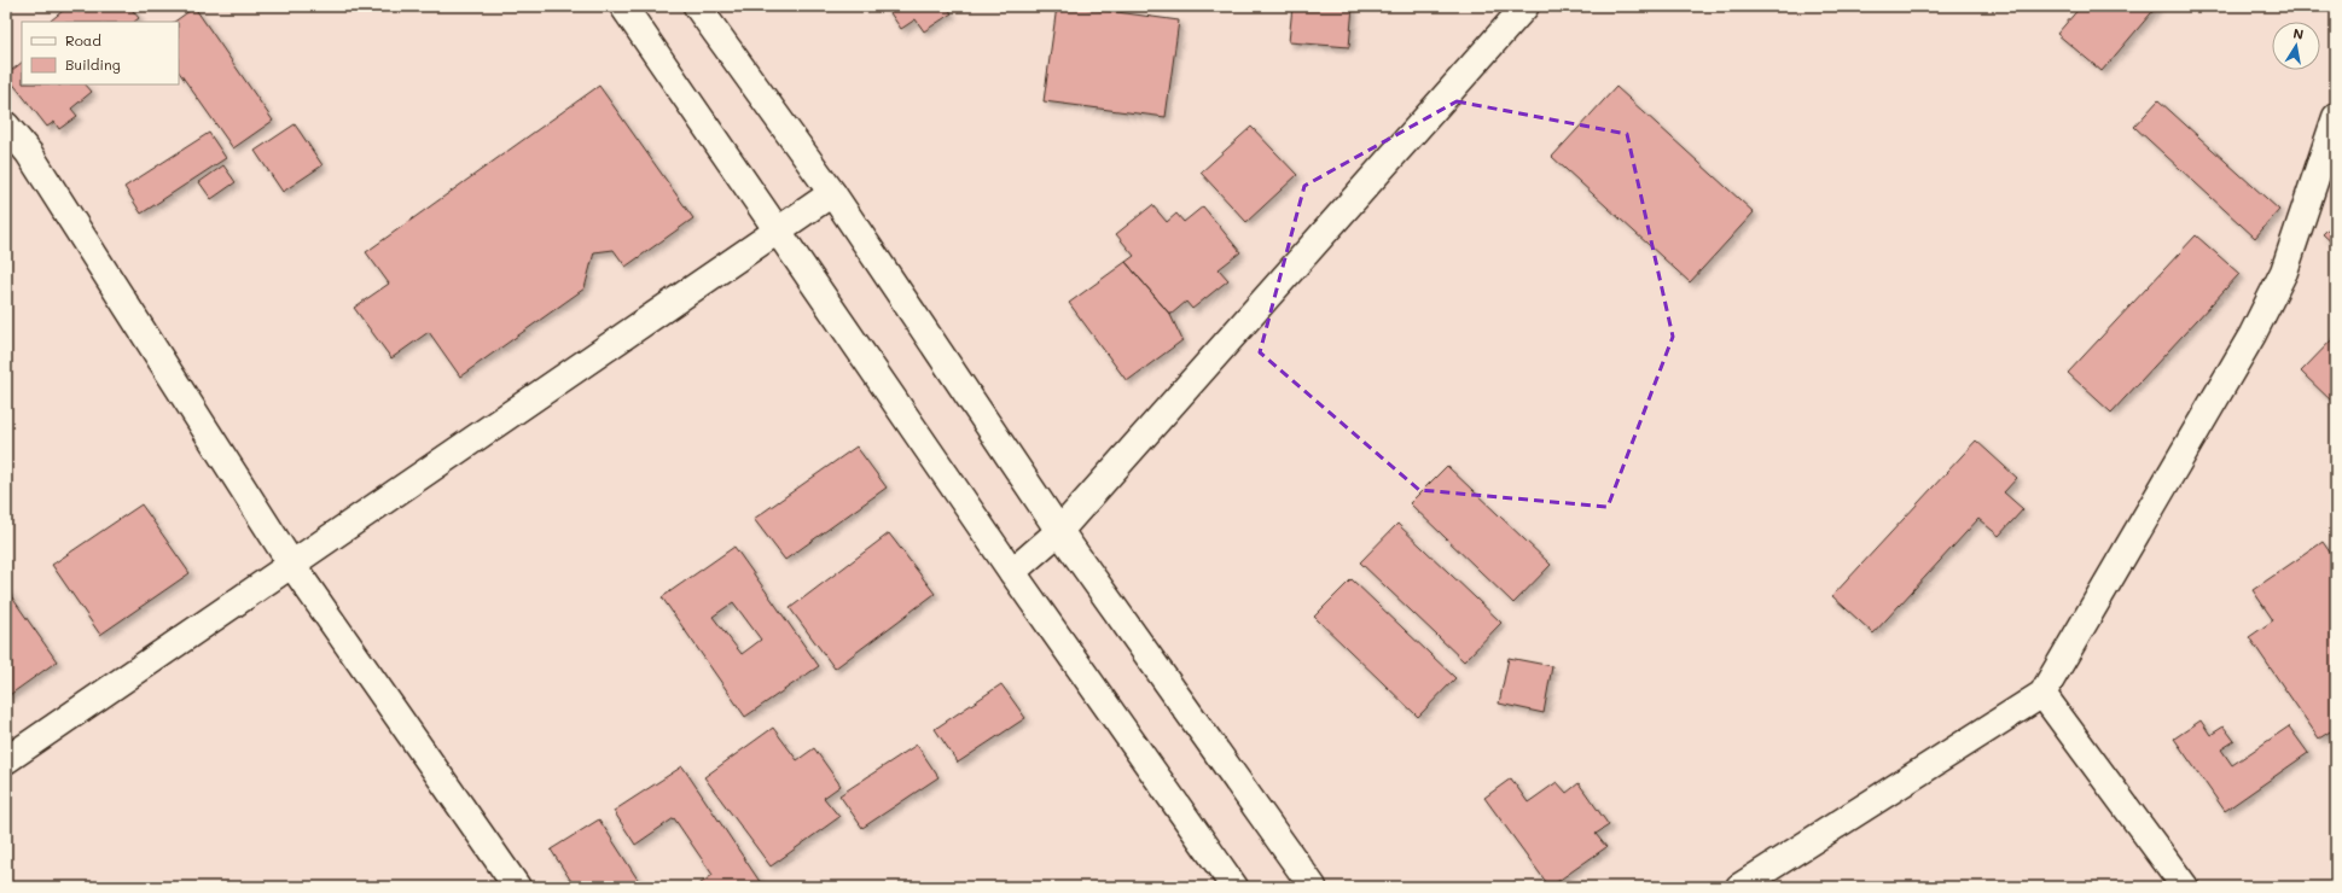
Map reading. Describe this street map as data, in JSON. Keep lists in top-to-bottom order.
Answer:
{
  "legend": ["Road", "Building"],
  "north": "top"
}
